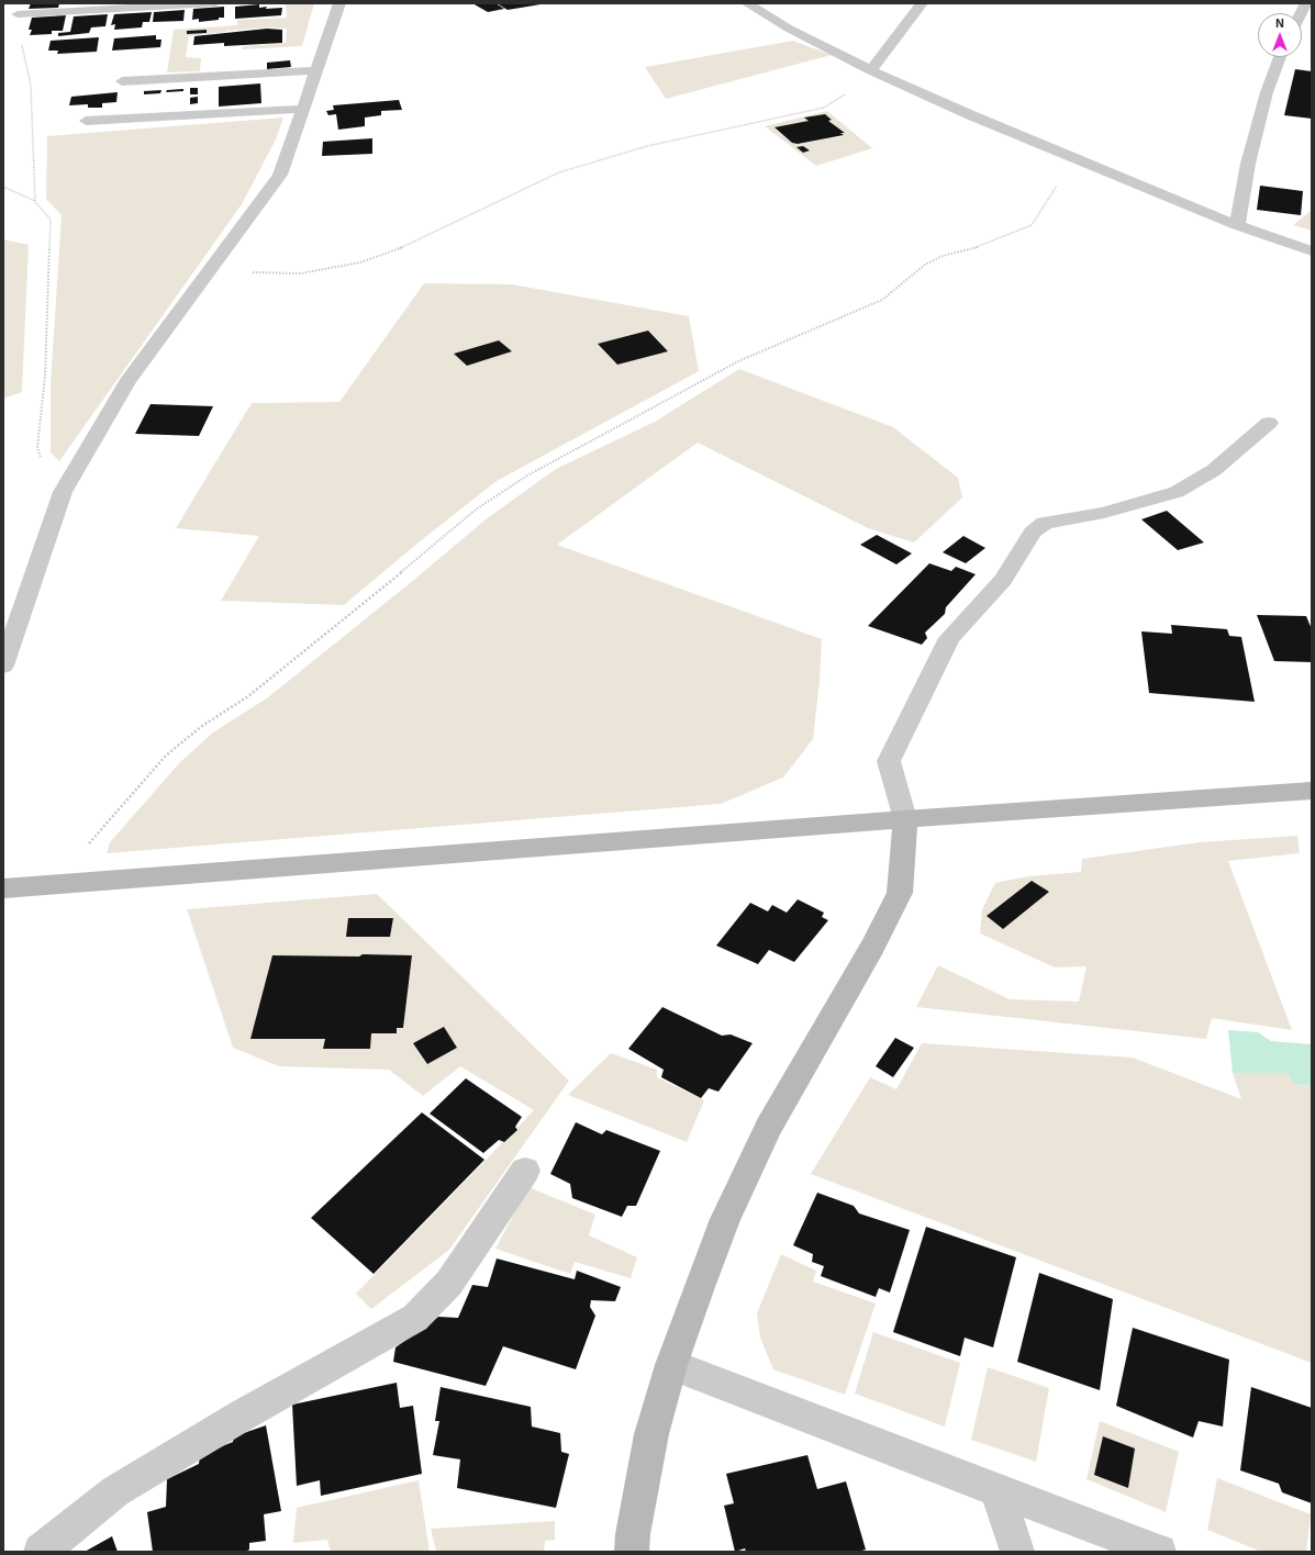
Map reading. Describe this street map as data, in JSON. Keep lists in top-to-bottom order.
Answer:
{
  "north": "top"
}
